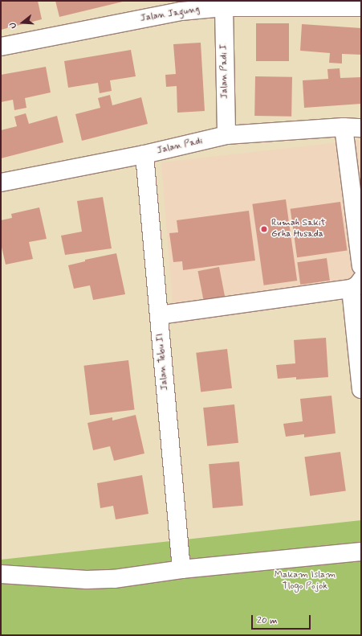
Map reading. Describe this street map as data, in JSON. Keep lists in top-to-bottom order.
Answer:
{
  "streets": {
    "street": [
      "Jalan Jagung",
      "Jalan Padi I",
      "Jalan Padi",
      "Jalan Tebu II"
    ]
  },
  "crossings": [
    ["Jalan Jagung", "Jalan Padi I"],
    ["Jalan Padi I", "Jalan Padi"],
    ["Jalan Padi", "Jalan Tebu II"]
  ],
  "parks": ["Makam Islam Tlogo Pojok"],
  "places": ["Rumah Sakit Grha Husada"],
  "scale_bar": "20 m",
  "north": "left"
}
